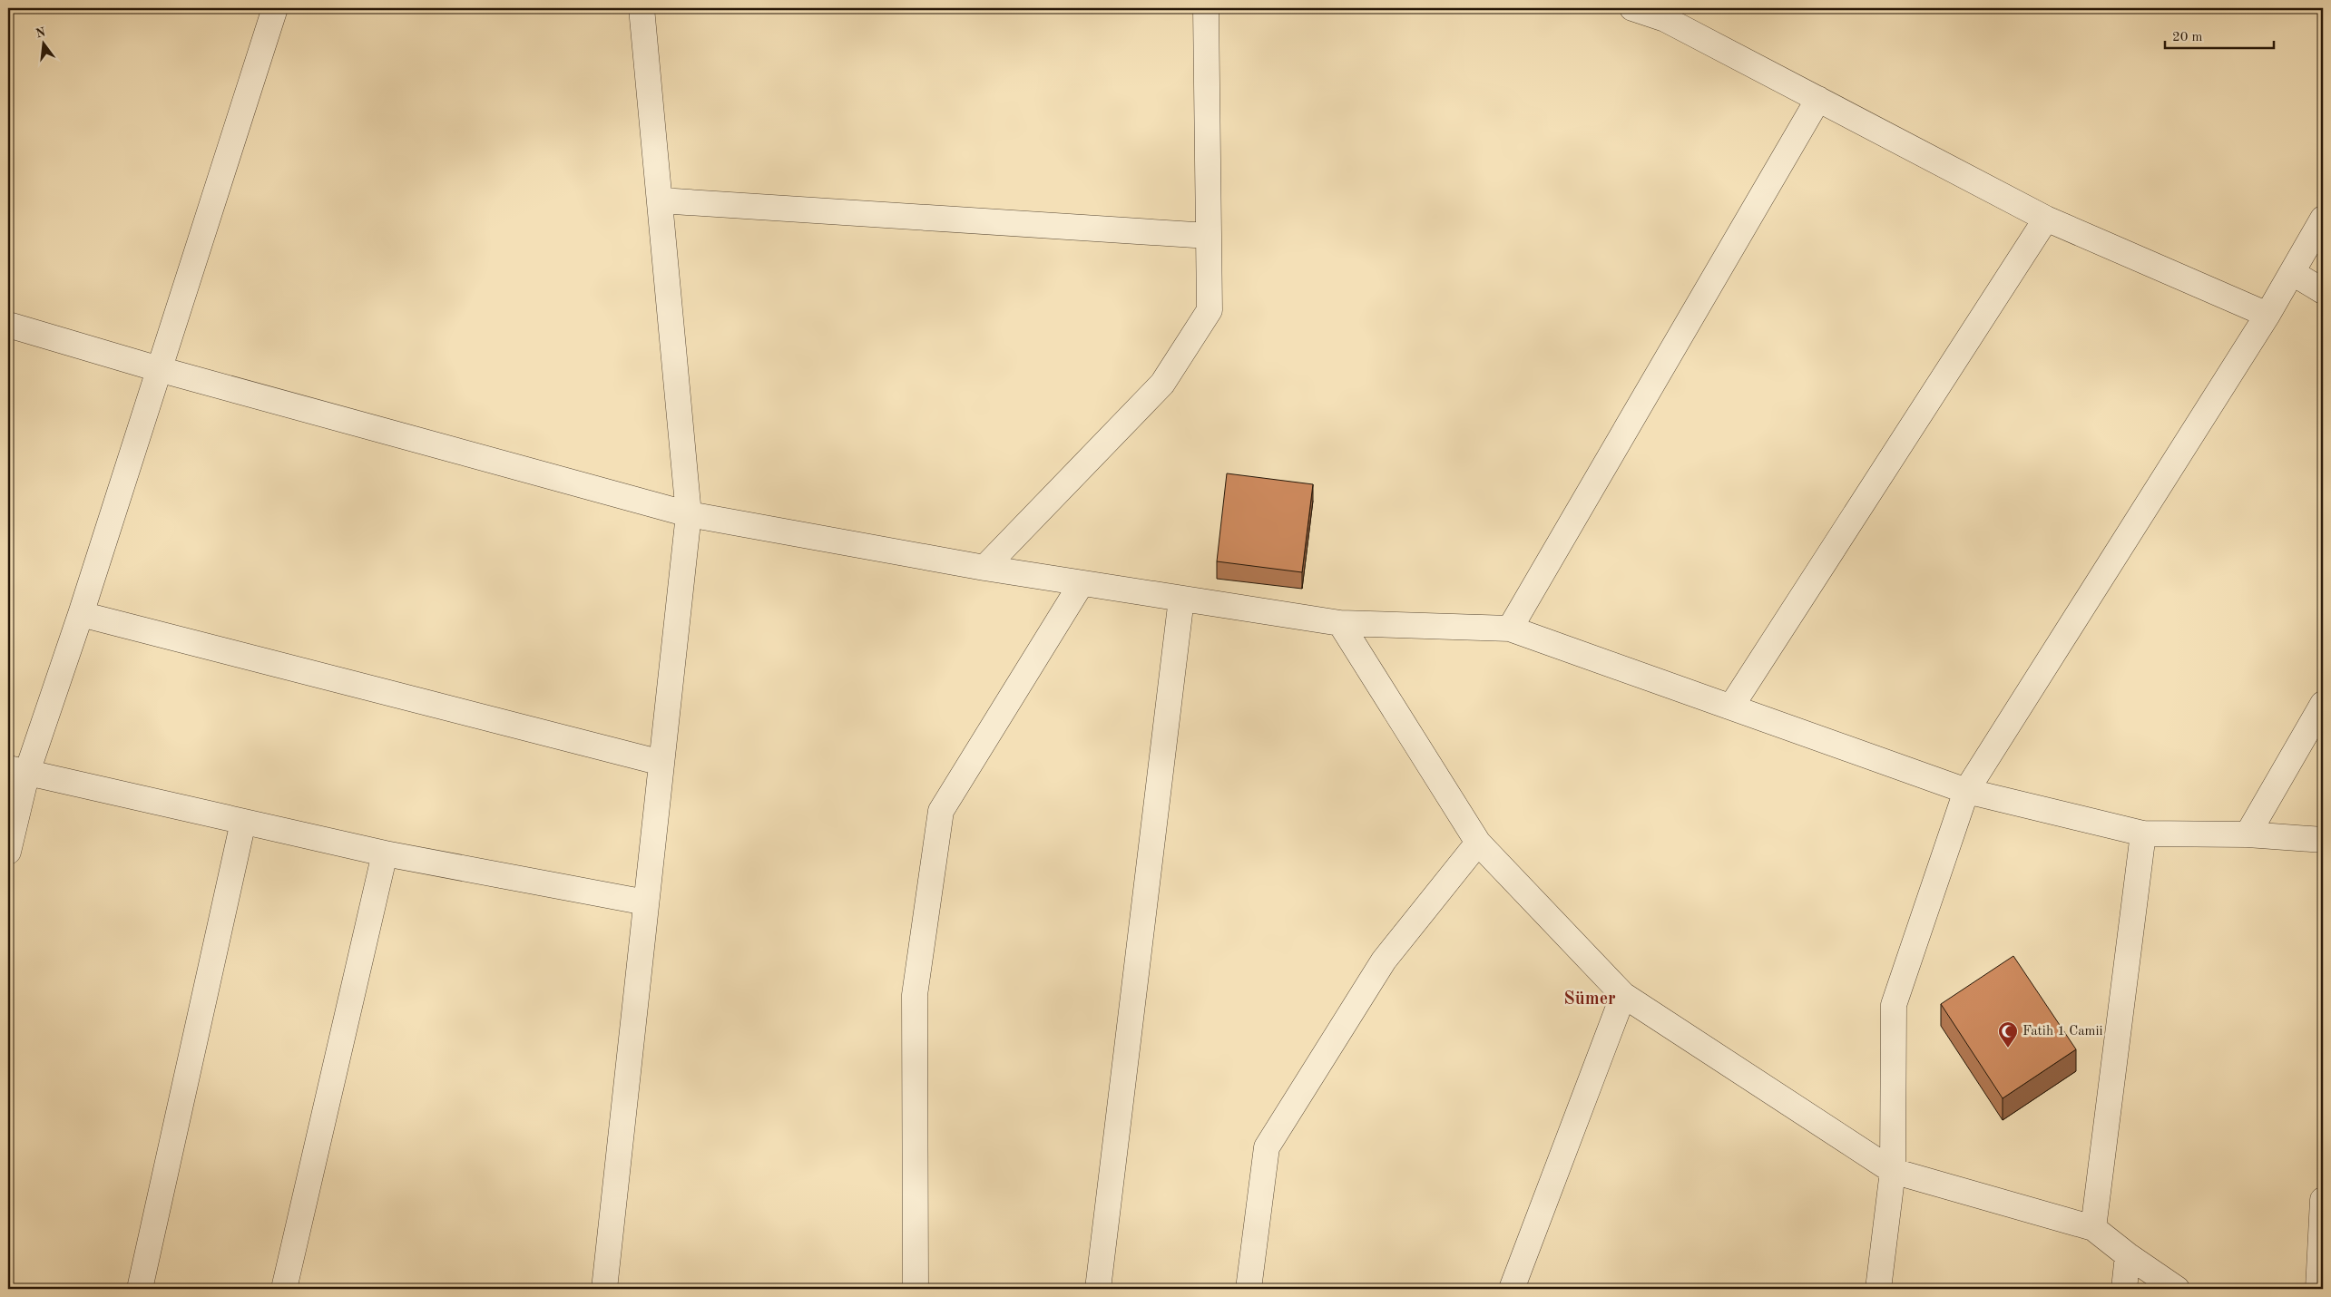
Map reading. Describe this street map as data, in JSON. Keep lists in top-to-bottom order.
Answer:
{
  "districts": ["Sümer"],
  "places": {
    "mosque": ["Fatih 1 Camii"]
  },
  "scale_bar": "20 m",
  "north": "top"
}
